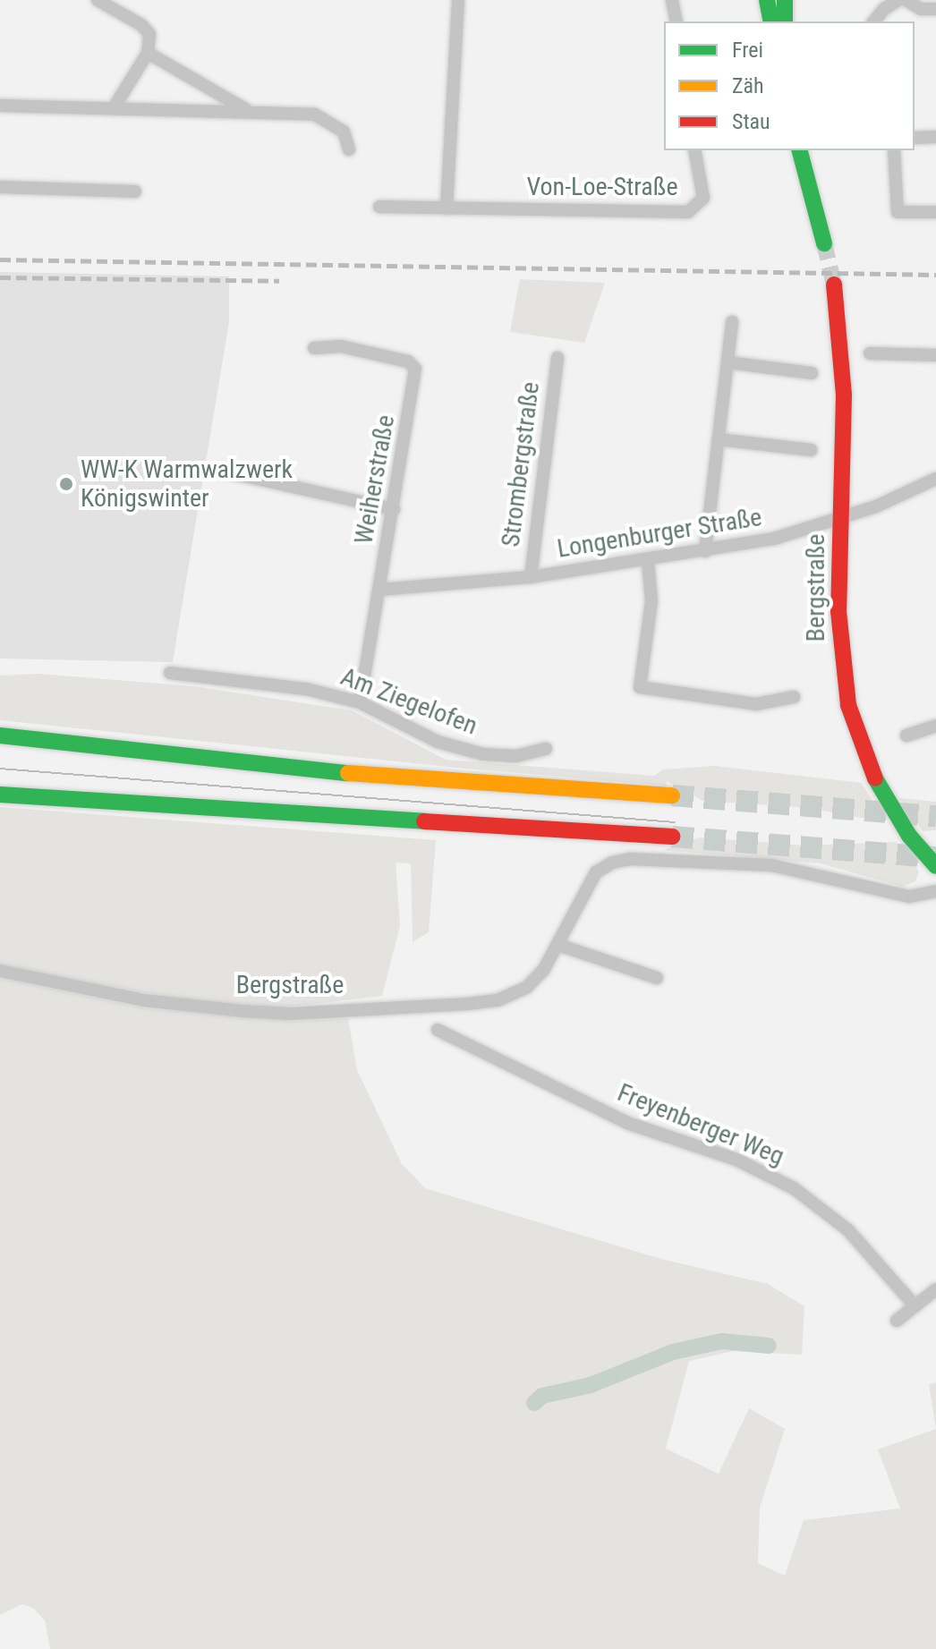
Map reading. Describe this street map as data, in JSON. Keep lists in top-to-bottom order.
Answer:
{
  "streets": {
    "main road": ["Bergstraße"],
    "street": [
      "Von-Loe-Straße",
      "Strombergstraße",
      "Weiherstraße",
      "Longenburger Straße",
      "Am Ziegelofen",
      "Freyenberger Weg"
    ]
  },
  "crossings": [
    ["Strombergstraße", "Longenburger Straße"],
    ["Weiherstraße", "Longenburger Straße"],
    ["Weiherstraße", "Am Ziegelofen"],
    ["Longenburger Straße", "Bergstraße"]
  ],
  "places": ["WW-K Warmwalzwerk Königswinter"],
  "legend": ["Frei", "Zäh", "Stau"]
}
